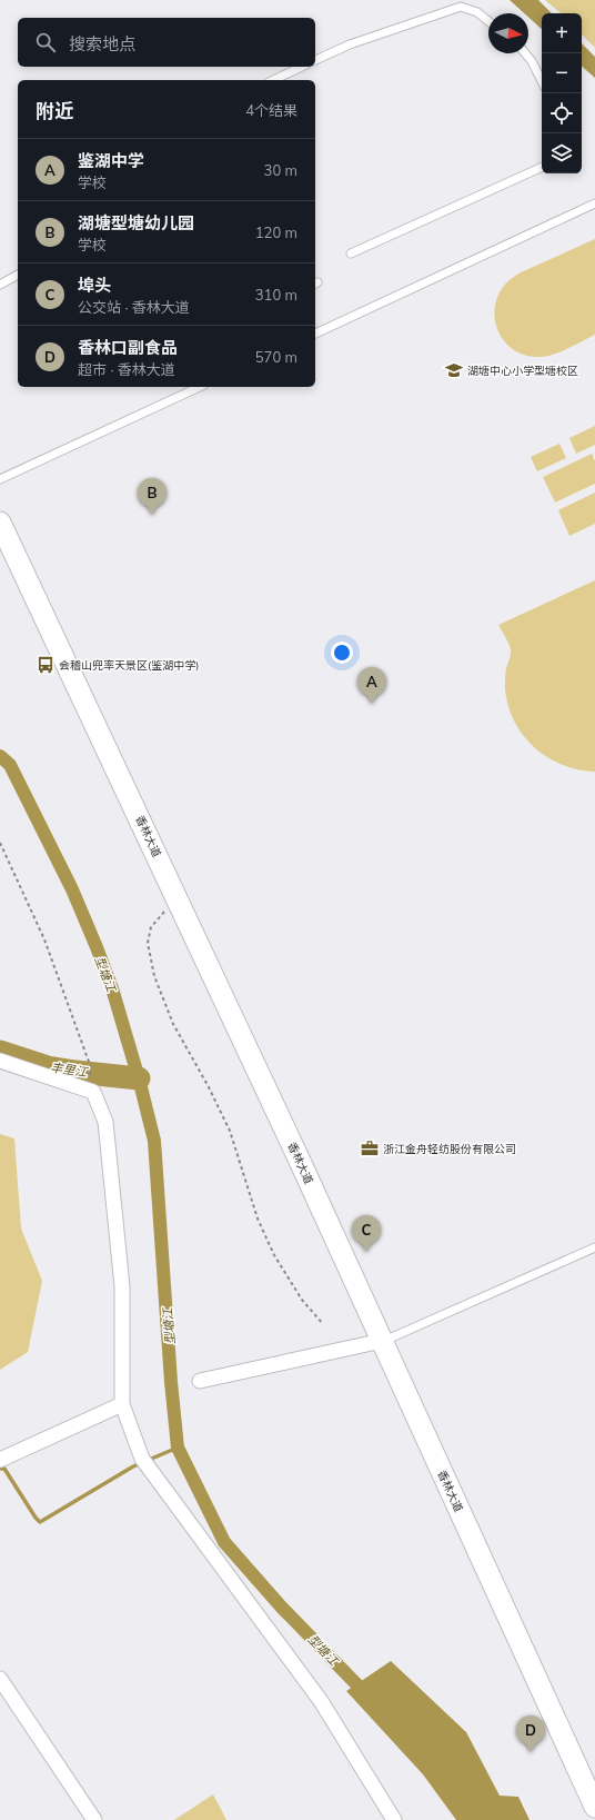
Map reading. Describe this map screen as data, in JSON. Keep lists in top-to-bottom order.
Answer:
{
  "streets": {
    "main road": ["香林大道"]
  },
  "water": ["型塘江", "丰里江"],
  "places": {
    "school or university": ["湖塘中心小学型塘校区"],
    "bus stop": ["会稽山兜率天景区(鉴湖中学)"],
    "office": ["浙江金舟轻纺股份有限公司"]
  },
  "north": "right",
  "page": {
    "map_buttons": ["+", "−"],
    "search": "搜索地点",
    "heading": ["附近", "4个结果"],
    "list": [
      {
        "mark": "A",
        "name": "鉴湖中学",
        "note": "学校",
        "value": "30 m"
      },
      {
        "mark": "B",
        "name": "湖塘型塘幼儿园",
        "note": "学校",
        "value": "120 m"
      },
      {
        "mark": "C",
        "name": "埠头",
        "note": "公交站 · 香林大道",
        "value": "310 m"
      },
      {
        "mark": "D",
        "name": "香林口副食品",
        "note": "超市 · 香林大道",
        "value": "570 m"
      }
    ],
    "pins": [
      "B",
      "A",
      "C",
      "D"
    ]
  }
}
